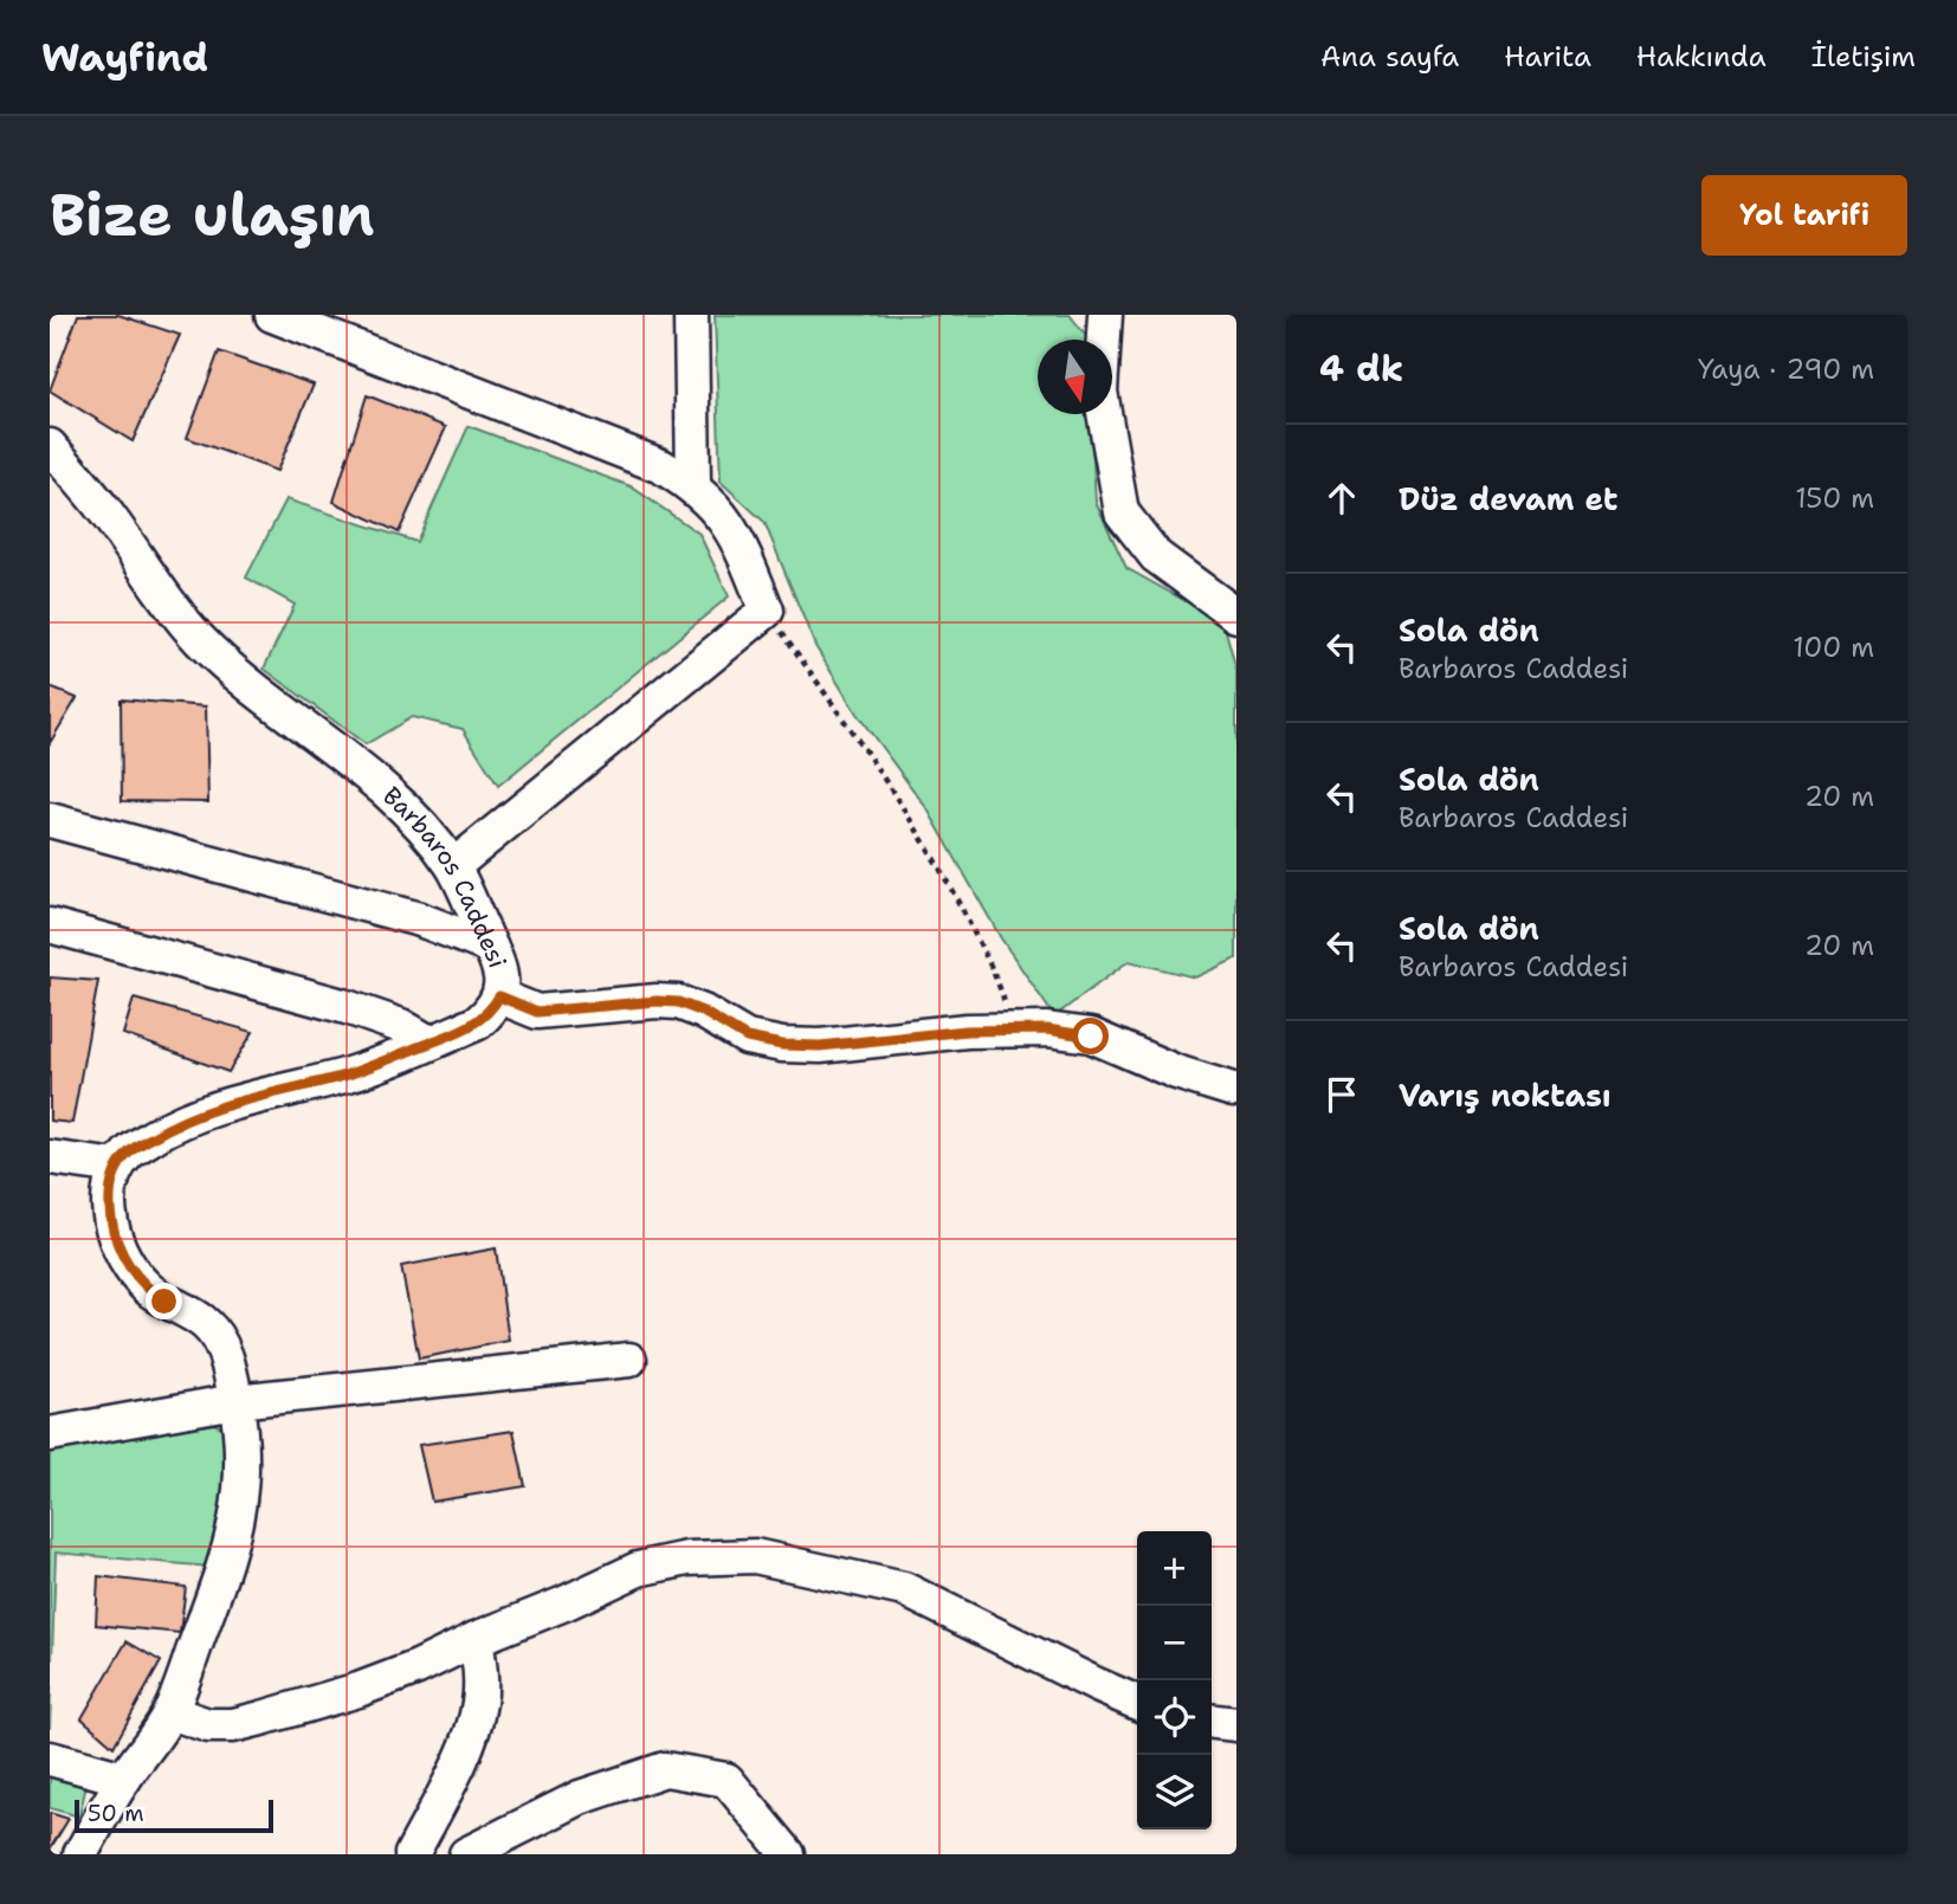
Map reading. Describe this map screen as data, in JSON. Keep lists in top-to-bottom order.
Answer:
{
  "streets": {
    "street": ["Barbaros Caddesi"]
  },
  "scale_bar": "50 m",
  "north": "bottom",
  "page": {
    "header": "Wayfind",
    "nav": [
      "Ana sayfa",
      "Harita",
      "Hakkında",
      "İletişim"
    ],
    "buttons": "Yol tarifi",
    "title": "Bize ulaşın",
    "heading": ["4 dk", "Yaya · 290 m"],
    "list": [
      ["Düz devam et", "150 m"],
      ["Sola dön", "Barbaros Caddesi", "100 m"],
      ["Sola dön", "Barbaros Caddesi", "20 m"],
      ["Sola dön", "Barbaros Caddesi", "20 m"],
      "Varış noktası"
    ],
    "map_buttons": ["+", "−"],
    "scale": "50 m"
  }
}
